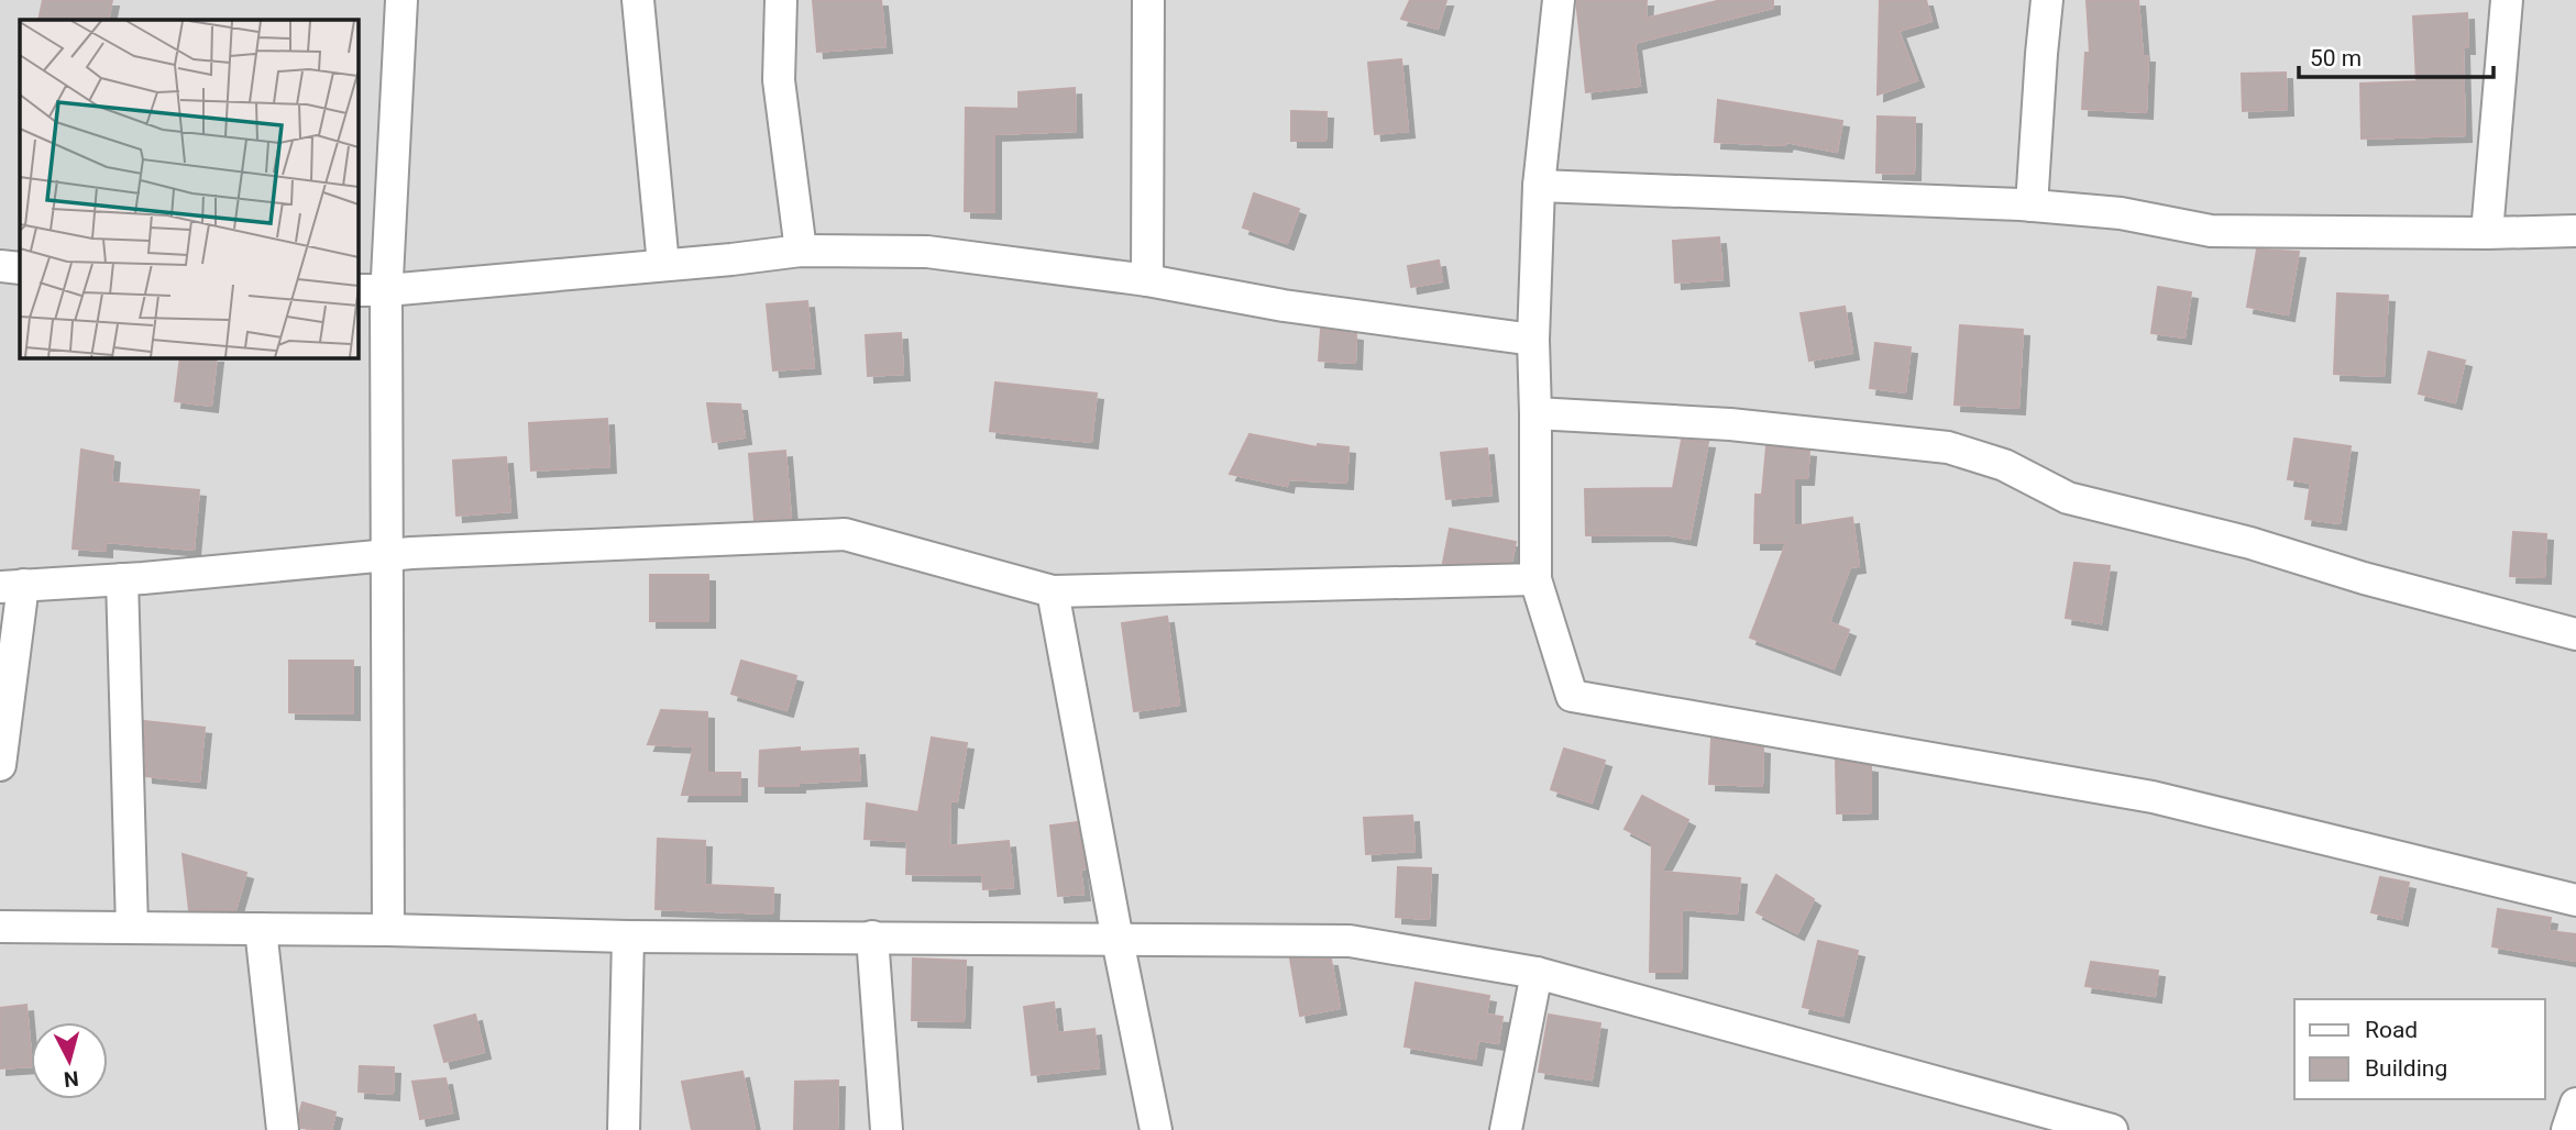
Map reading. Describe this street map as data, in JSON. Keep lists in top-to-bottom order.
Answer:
{
  "legend": ["Road", "Building"],
  "scale_bar": "50 m",
  "north": "bottom"
}
